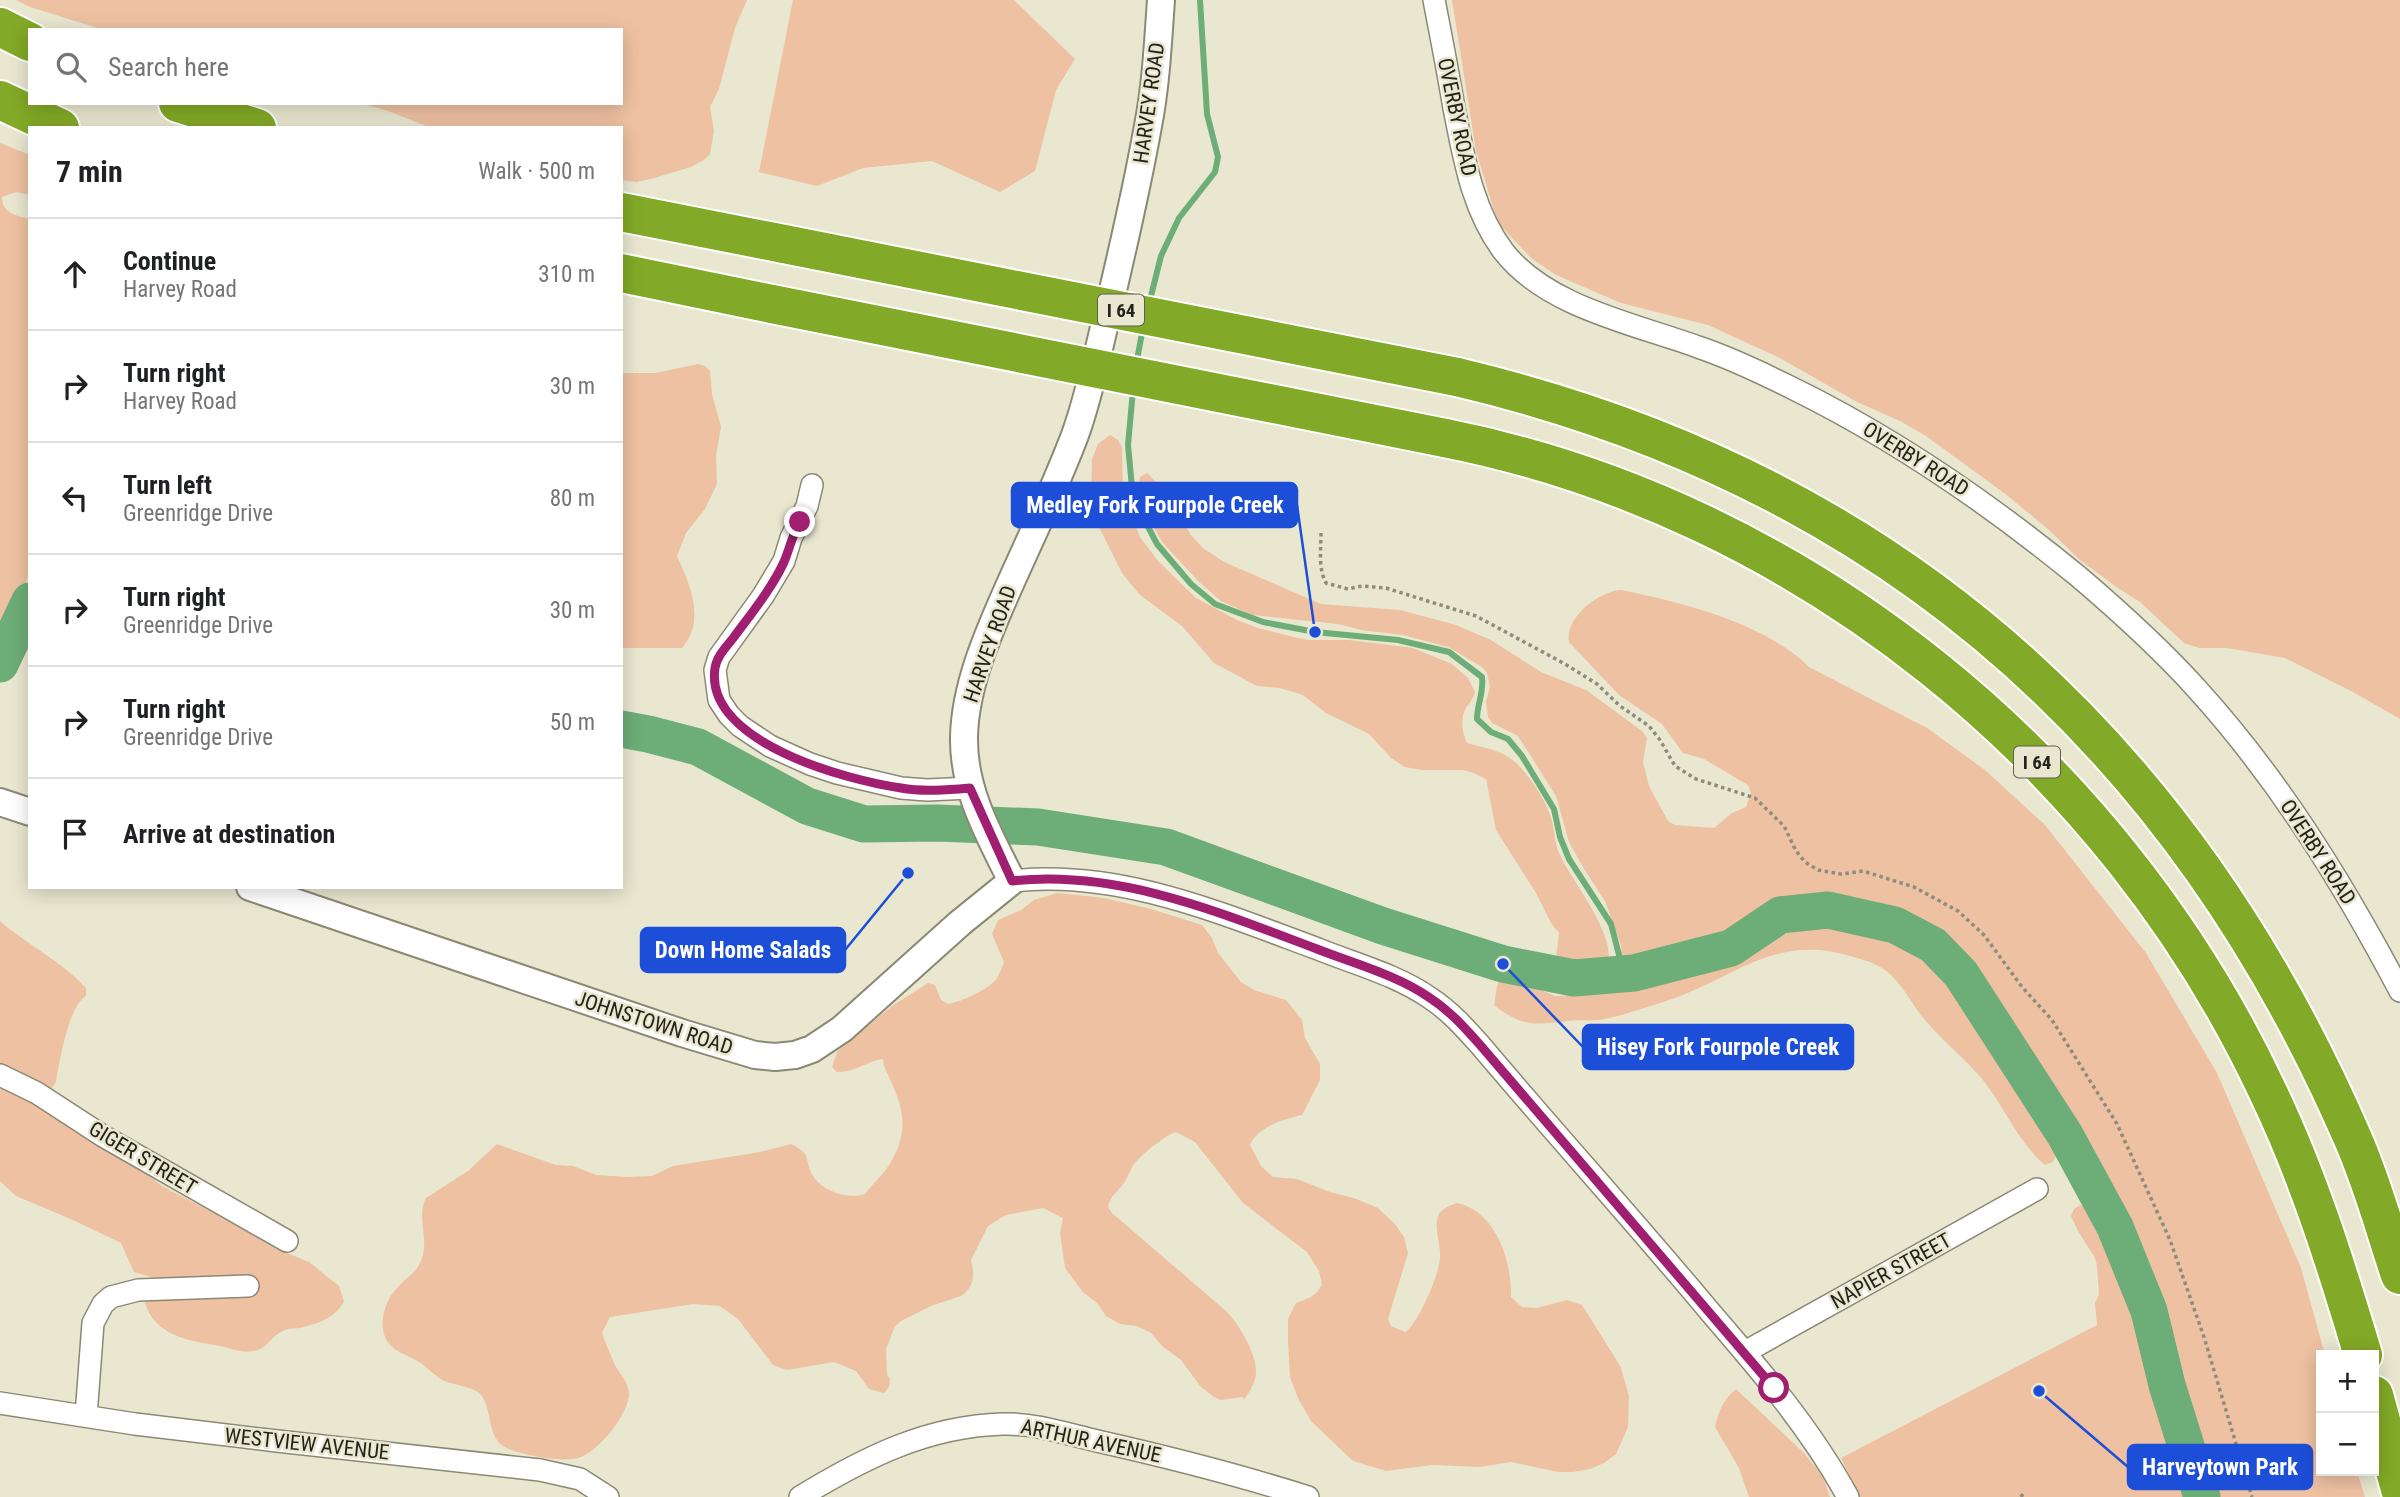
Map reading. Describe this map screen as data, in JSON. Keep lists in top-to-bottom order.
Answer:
{
  "streets": {
    "highway": ["I 64"],
    "street": [
      "HARVEY ROAD",
      "OVERBY ROAD",
      "JOHNSTOWN ROAD",
      "GIGER STREET",
      "NAPIER STREET",
      "ARTHUR AVENUE",
      "WESTVIEW AVENUE"
    ]
  },
  "crossings": [
    ["HARVEY ROAD", "JOHNSTOWN ROAD"]
  ],
  "places": [
    "Medley Fork Fourpole Creek",
    "Down Home Salads",
    "Hisey Fork Fourpole Creek",
    "Harveytown Park"
  ],
  "page": {
    "search": "Search here",
    "heading": ["7 min", "Walk · 500 m"],
    "list": [
      ["Continue", "Harvey Road", "310 m"],
      ["Turn right", "Harvey Road", "30 m"],
      ["Turn left", "Greenridge Drive", "80 m"],
      ["Turn right", "Greenridge Drive", "30 m"],
      ["Turn right", "Greenridge Drive", "50 m"],
      "Arrive at destination"
    ],
    "map_buttons": ["+", "−"]
  }
}
